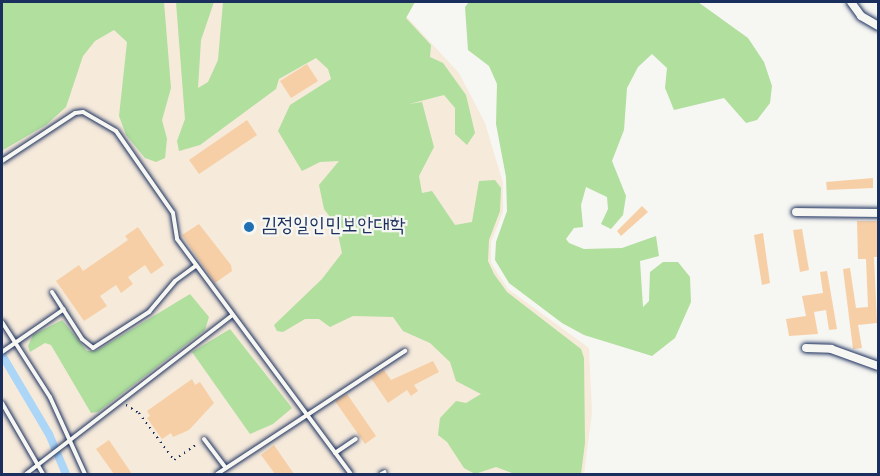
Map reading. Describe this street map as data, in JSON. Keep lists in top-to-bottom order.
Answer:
{
  "places": ["김정일인민보안대학"]
}
